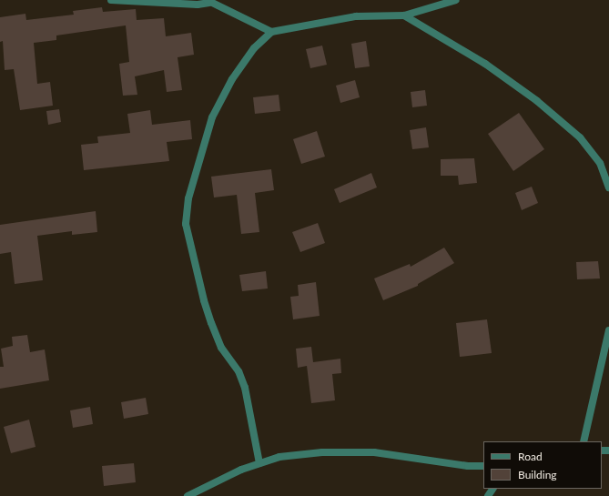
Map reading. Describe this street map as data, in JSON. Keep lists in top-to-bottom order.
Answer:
{
  "legend": ["Road", "Building"]
}
